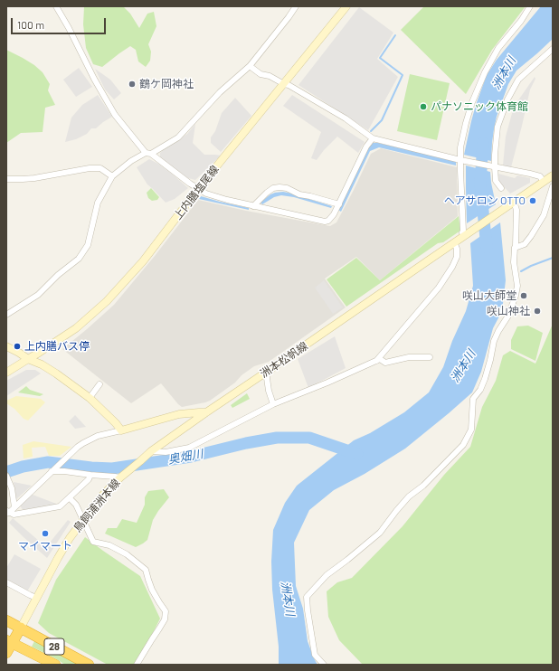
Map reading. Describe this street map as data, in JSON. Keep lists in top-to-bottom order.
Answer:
{
  "streets": {
    "highway": ["28"],
    "main road": ["上内膳塩尾線", "洲本松帆線", "鳥飼浦洲本線"]
  },
  "crossings": [
    ["洲本松帆線", "鳥飼浦洲本線"],
    ["鳥飼浦洲本線", "28"]
  ],
  "water": ["洲本川", "奥畑川"],
  "places": [
    "鶴ケ岡神社",
    "パナソニック体育館",
    "ヘアサロン OTTO",
    "咲山大師堂",
    "咲山神社",
    "上内膳バス停",
    "マイマート"
  ],
  "scale_bar": "100 m"
}
